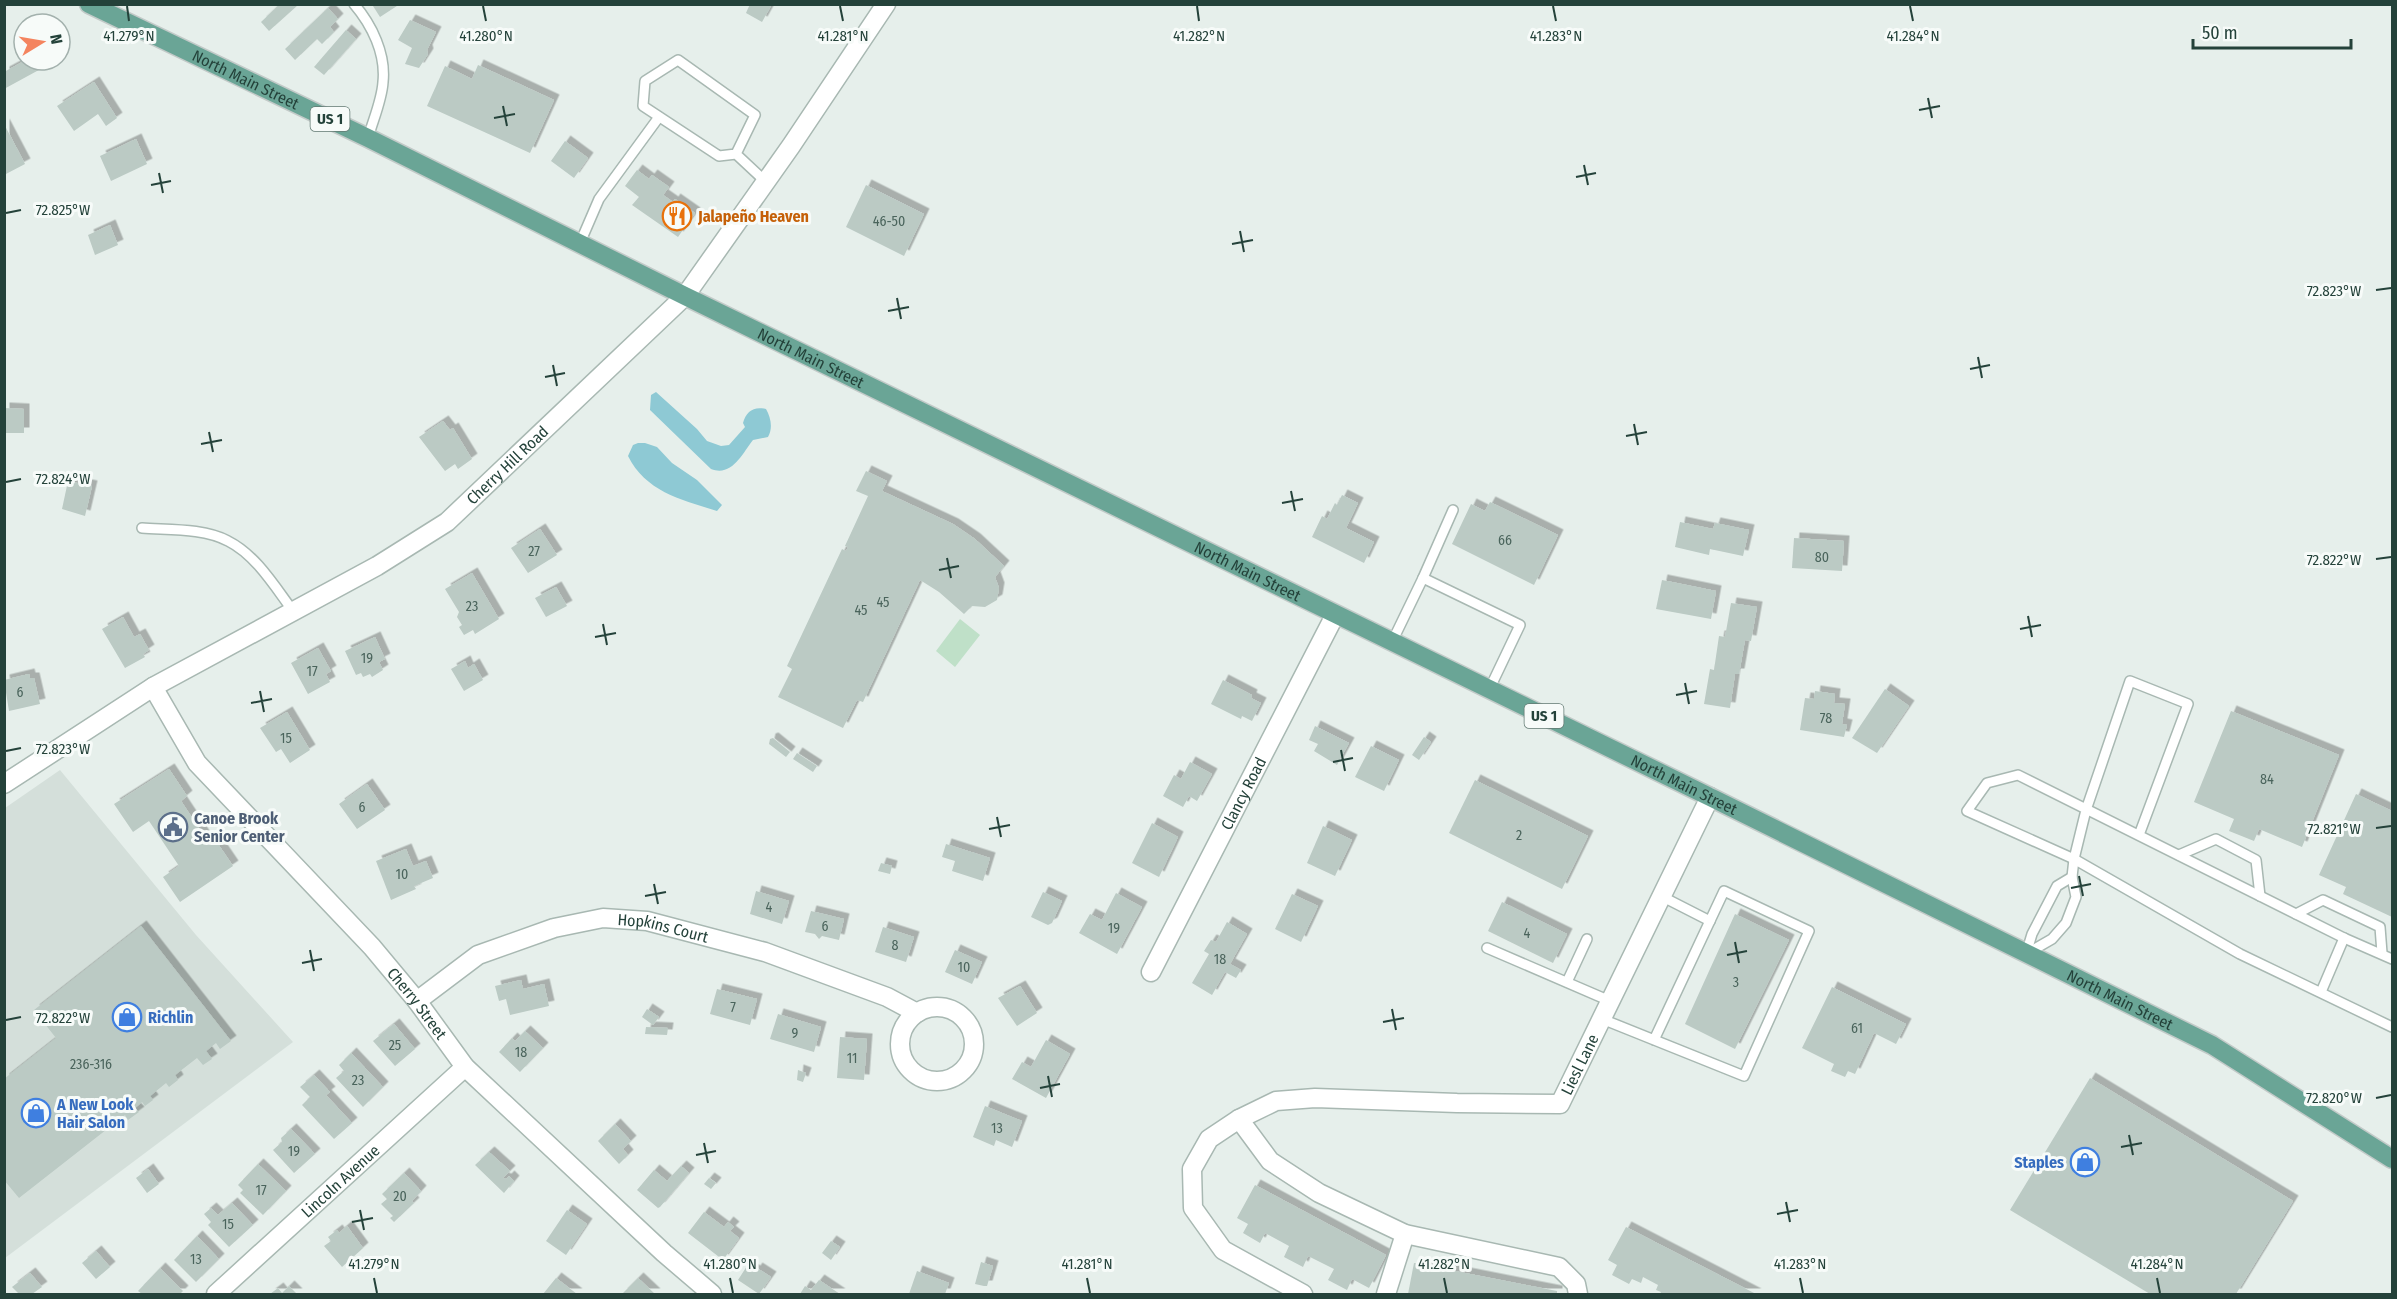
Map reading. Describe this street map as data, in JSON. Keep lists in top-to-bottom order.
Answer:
{
  "streets": {
    "main road": ["North Main Street", "US 1"],
    "street": [
      "Cherry Hill Road",
      "Clancy Road",
      "Hopkins Court",
      "Cherry Street",
      "Liesl Lane",
      "Lincoln Avenue"
    ]
  },
  "crossings": [
    ["North Main Street", "Cherry Hill Road"],
    ["North Main Street", "Clancy Road"],
    ["North Main Street", "Liesl Lane"],
    ["Cherry Hill Road", "Cherry Street"],
    ["Hopkins Court", "Cherry Street"],
    ["Cherry Street", "Lincoln Avenue"]
  ],
  "places": {
    "restaurant": ["Jalapeño Heaven"],
    "public building": ["Canoe Brook Senior Center"],
    "shop": ["Richlin", "A New Look Hair Salon", "Staples"]
  },
  "house_numbers": [
    "46-50",
    "66",
    "27",
    "80",
    "45",
    "23",
    "45",
    "19",
    "17",
    "6",
    "78",
    "15",
    "84",
    "6",
    "2",
    "10",
    "4",
    "6",
    "19",
    "4",
    "8",
    "18",
    "10",
    "3",
    "7",
    "61",
    "9",
    "25",
    "18",
    "11",
    "236-316",
    "23",
    "13",
    "19",
    "17",
    "20",
    "15",
    "13"
  ],
  "scale_bar": "50 m",
  "north": "right",
  "coordinates": [
    "41.279°N",
    "41.280°N",
    "41.281°N",
    "41.282°N",
    "41.283°N",
    "41.284°N",
    "72.825°W",
    "72.823°W",
    "72.824°W",
    "72.822°W",
    "72.821°W",
    "72.820°W"
  ]
}
